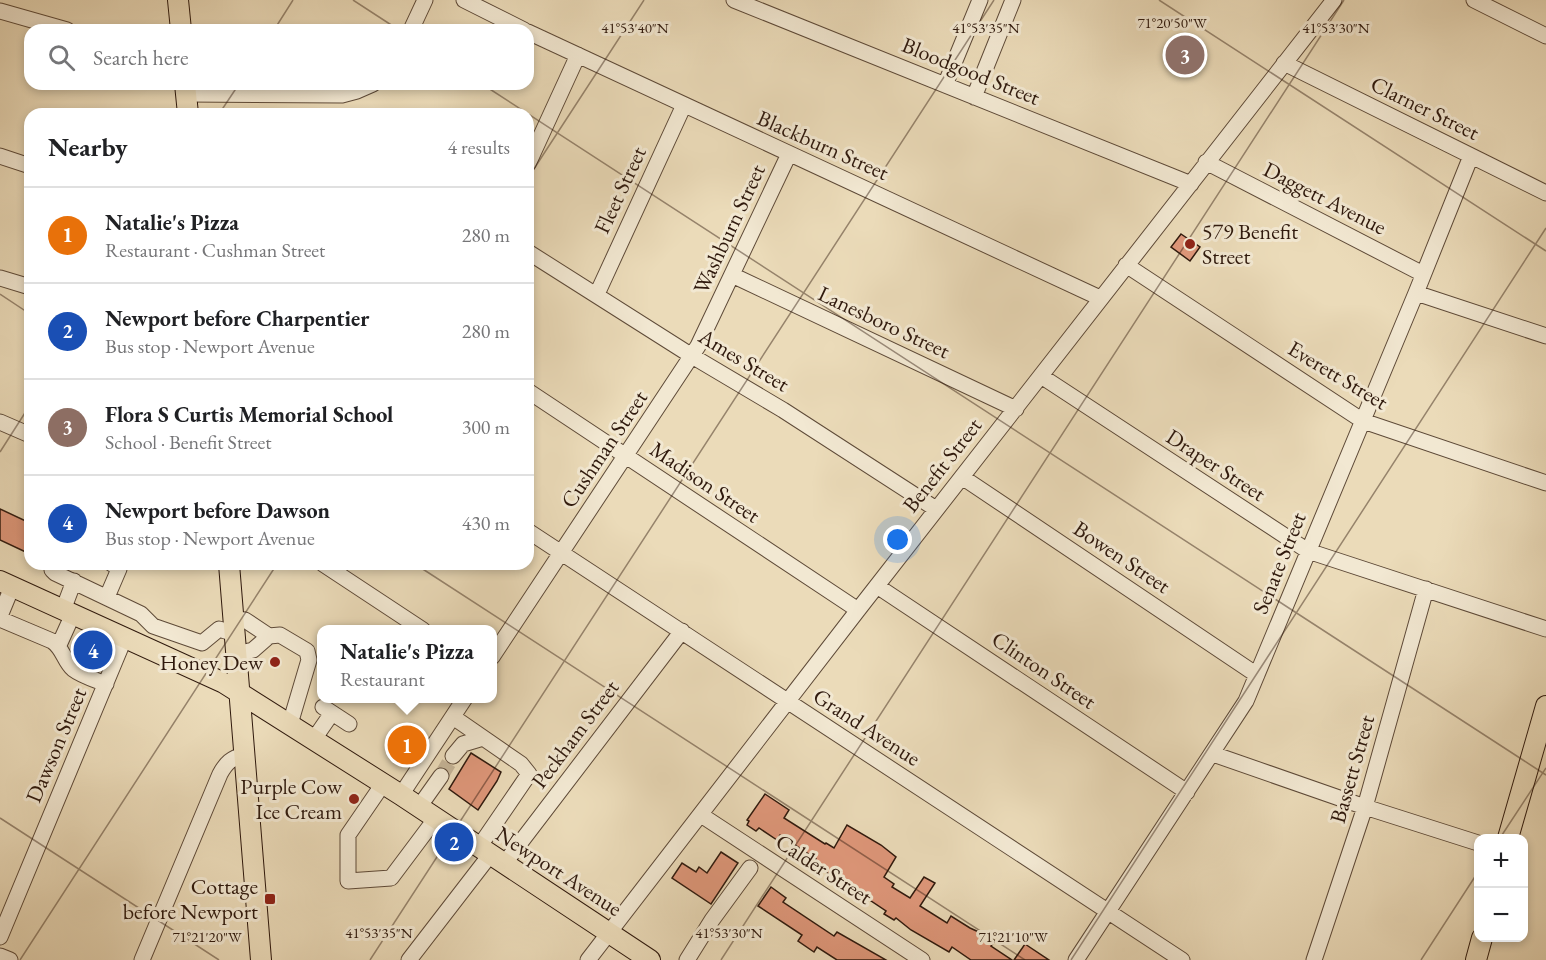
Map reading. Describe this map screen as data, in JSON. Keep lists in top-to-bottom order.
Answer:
{
  "streets": {
    "main road": ["Newport Avenue"],
    "street": [
      "Bloodgood Street",
      "Clarner Street",
      "Blackburn Street",
      "Fleet Street",
      "Daggett Avenue",
      "Washburn Street",
      "Lanesboro Street",
      "Ames Street",
      "Everett Street",
      "Cushman Street",
      "Benefit Street",
      "Draper Street",
      "Madison Street",
      "Bowen Street",
      "Senate Street",
      "Clinton Street",
      "Grand Avenue",
      "Peckham Street",
      "Dawson Street",
      "Bassett Street",
      "Calder Street"
    ]
  },
  "crossings": [
    ["Bloodgood Street", "Benefit Street"],
    ["Clarner Street", "Benefit Street"],
    ["Clarner Street", "Senate Street"],
    ["Blackburn Street", "Fleet Street"],
    ["Blackburn Street", "Washburn Street"],
    ["Blackburn Street", "Benefit Street"],
    ["Fleet Street", "Ames Street"],
    ["Daggett Avenue", "Benefit Street"],
    ["Daggett Avenue", "Senate Street"],
    ["Washburn Street", "Lanesboro Street"],
    ["Washburn Street", "Ames Street"],
    ["Washburn Street", "Cushman Street"],
    ["Lanesboro Street", "Benefit Street"],
    ["Ames Street", "Cushman Street"],
    ["Ames Street", "Benefit Street"],
    ["Everett Street", "Benefit Street"],
    ["Everett Street", "Senate Street"],
    ["Cushman Street", "Madison Street"],
    ["Cushman Street", "Grand Avenue"],
    ["Benefit Street", "Draper Street"],
    ["Benefit Street", "Madison Street"],
    ["Benefit Street", "Bowen Street"],
    ["Benefit Street", "Clinton Street"],
    ["Benefit Street", "Grand Avenue"],
    ["Benefit Street", "Calder Street"],
    ["Benefit Street", "Newport Avenue"],
    ["Draper Street", "Senate Street"],
    ["Draper Street", "Bassett Street"],
    ["Bowen Street", "Senate Street"],
    ["Senate Street", "Clinton Street"],
    ["Senate Street", "Grand Avenue"],
    ["Grand Avenue", "Peckham Street"],
    ["Peckham Street", "Newport Avenue"],
    ["Dawson Street", "Newport Avenue"]
  ],
  "places": {
    "other": ["579 Benefit Street", "Honey Dew", "Purple Cow Ice Cream"],
    "transit": ["Cottage before Newport"]
  },
  "page": {
    "search": "Search here",
    "pins": [
      "3",
      "4",
      "1",
      "2"
    ],
    "heading": ["Nearby", "4 results"],
    "list": [
      {
        "mark": "1",
        "name": "Natalie's Pizza",
        "note": "Restaurant · Cushman Street",
        "value": "280 m"
      },
      {
        "mark": "2",
        "name": "Newport before Charpentier",
        "note": "Bus stop · Newport Avenue",
        "value": "280 m"
      },
      {
        "mark": "3",
        "name": "Flora S Curtis Memorial School",
        "note": "School · Benefit Street",
        "value": "300 m"
      },
      {
        "mark": "4",
        "name": "Newport before Dawson",
        "note": "Bus stop · Newport Avenue",
        "value": "430 m"
      }
    ],
    "popup": ["Natalie's Pizza", "Restaurant"],
    "map_buttons": ["+", "−"]
  },
  "coordinates": [
    "71°20'50\"W",
    "41°53'40\"N",
    "41°53'35\"N",
    "41°53'30\"N",
    "71°21'20\"W",
    "71°21'10\"W"
  ]
}
